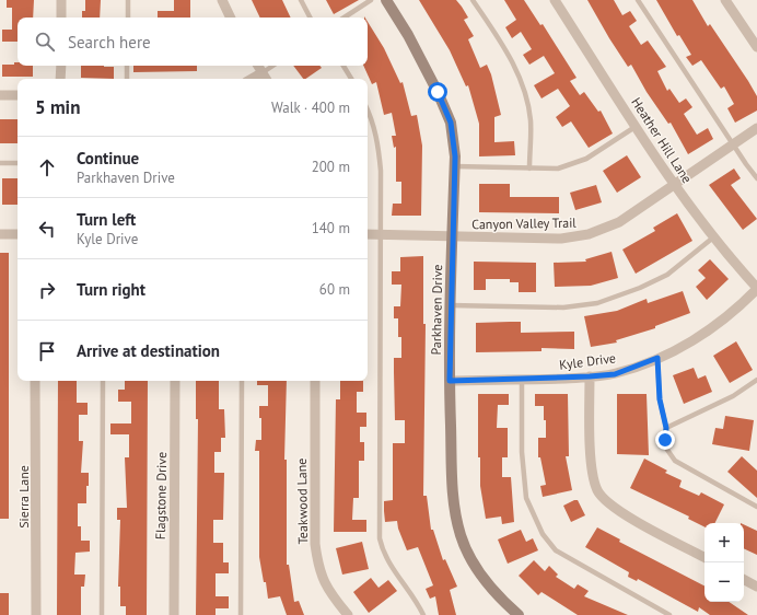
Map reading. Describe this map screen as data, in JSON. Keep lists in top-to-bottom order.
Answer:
{
  "streets": {
    "street": [
      "Heather Hill Lane",
      "Canyon Valley Trail",
      "Parkhaven Drive",
      "Kyle Drive",
      "Flagstone Drive",
      "Sierra Lane",
      "Teakwood Lane"
    ]
  },
  "crossings": [
    ["Heather Hill Lane", "Canyon Valley Trail"],
    ["Heather Hill Lane", "Kyle Drive"],
    ["Canyon Valley Trail", "Parkhaven Drive"],
    ["Parkhaven Drive", "Kyle Drive"]
  ],
  "page": {
    "search": "Search here",
    "heading": ["5 min", "Walk · 400 m"],
    "list": [
      ["Continue", "Parkhaven Drive", "200 m"],
      ["Turn left", "Kyle Drive", "140 m"],
      ["Turn right", "60 m"],
      "Arrive at destination"
    ],
    "map_buttons": ["+", "−"]
  }
}
